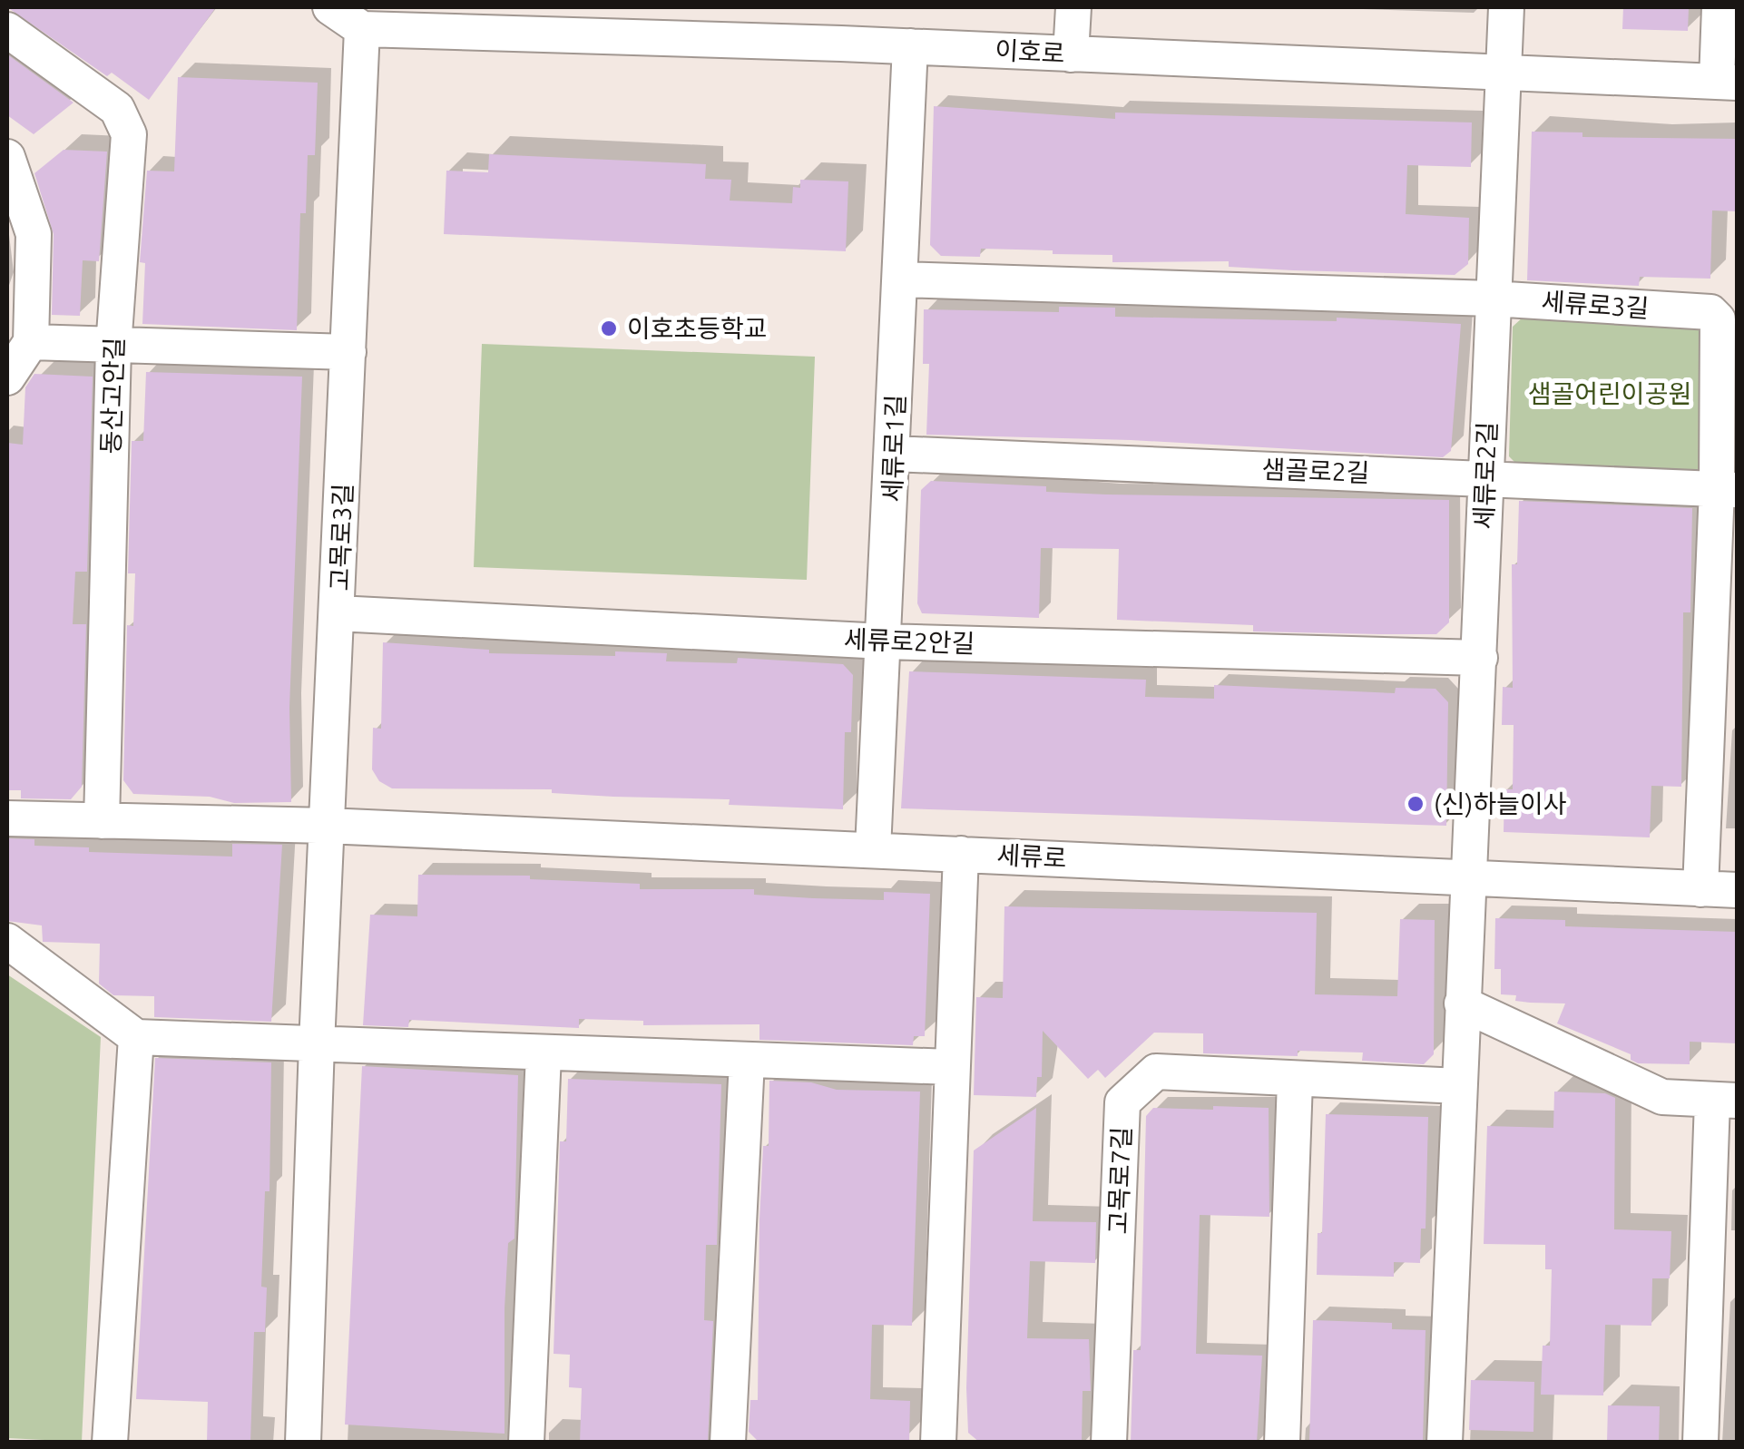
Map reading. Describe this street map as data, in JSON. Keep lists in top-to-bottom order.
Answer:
{
  "streets": {
    "street": [
      "이호로",
      "세류로3길",
      "동산고안길",
      "세류로1길",
      "샘골로2길",
      "세류로2길",
      "고목로3길",
      "세류로2안길",
      "세류로",
      "고목로7길"
    ]
  },
  "crossings": [
    ["이호로", "세류로1길"],
    ["이호로", "세류로2길"],
    ["이호로", "고목로3길"],
    ["세류로3길", "세류로1길"],
    ["세류로3길", "샘골로2길"],
    ["세류로3길", "세류로2길"],
    ["세류로3길", "세류로"],
    ["세류로1길", "샘골로2길"],
    ["세류로1길", "세류로2안길"],
    ["세류로1길", "세류로"],
    ["샘골로2길", "세류로2길"],
    ["세류로2길", "세류로2안길"],
    ["세류로2길", "세류로"],
    ["세류로2길", "고목로7길"],
    ["고목로3길", "세류로2안길"],
    ["고목로3길", "세류로"]
  ],
  "parks": ["샘골어린이공원"],
  "places": ["이호초등학교", "(신)하늘이사"]
}
